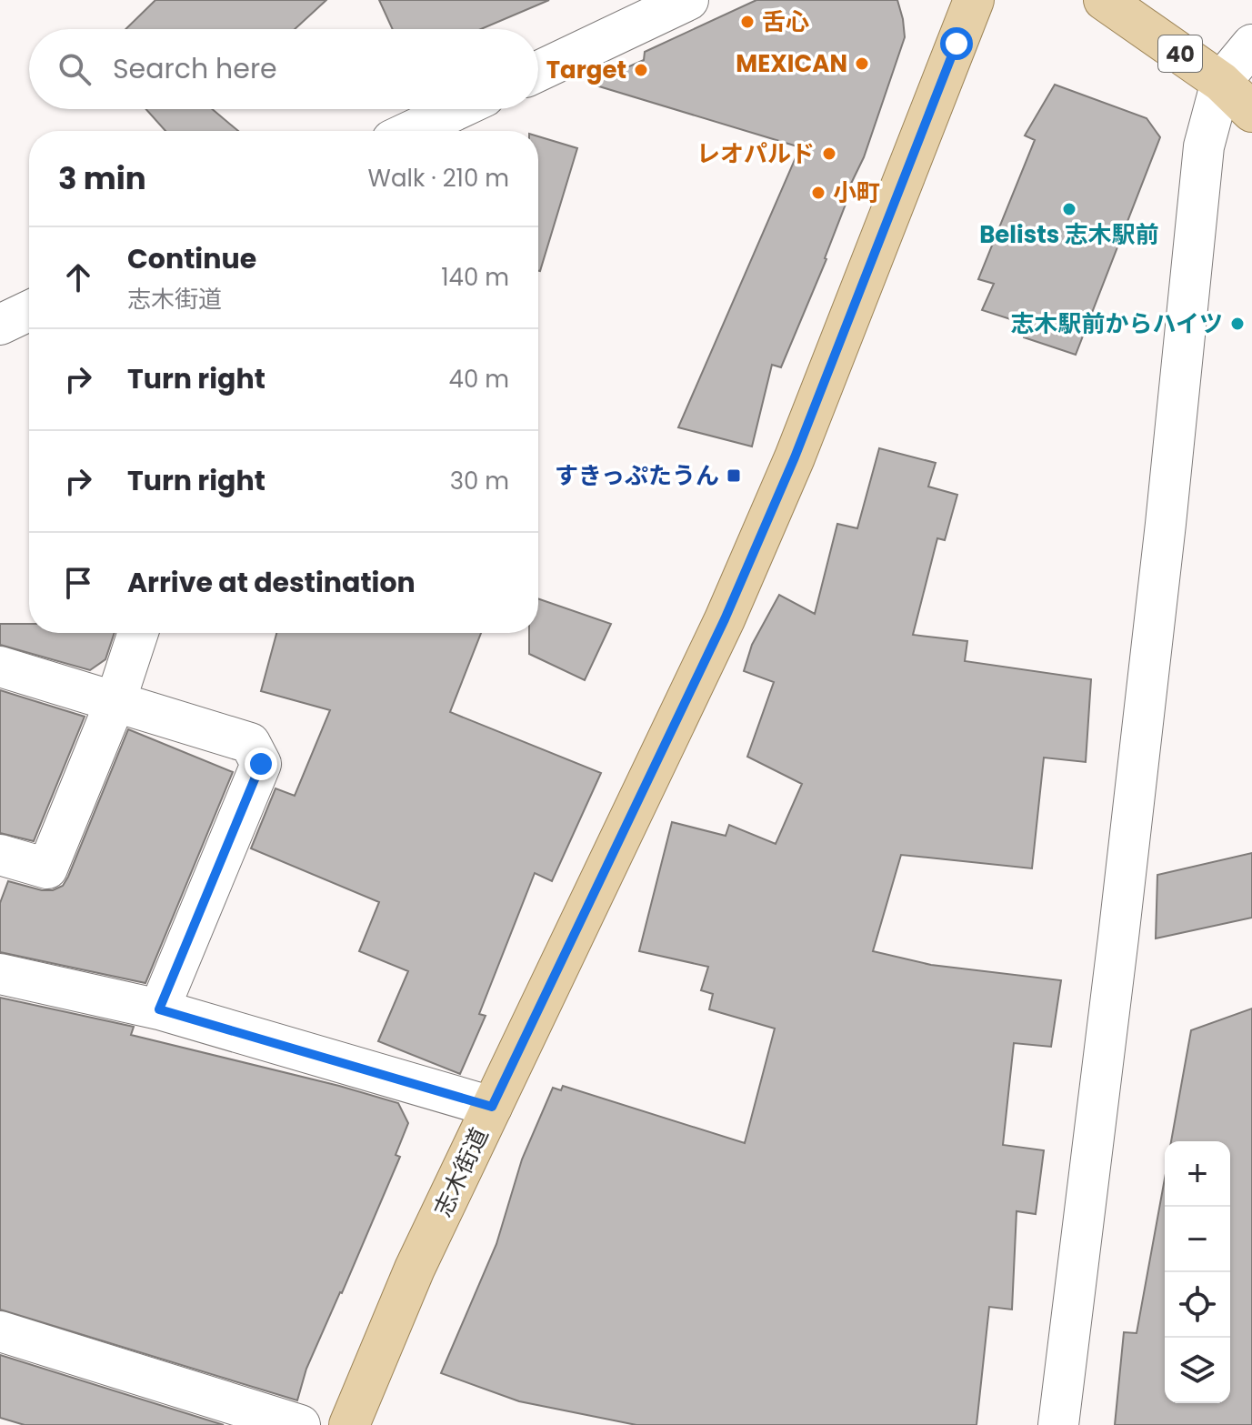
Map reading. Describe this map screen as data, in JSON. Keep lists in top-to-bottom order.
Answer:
{
  "streets": {
    "main road": ["40", "志木街道"]
  },
  "places": {
    "other": [
      "舌心",
      "MEXICAN",
      "Target",
      "レオパルド",
      "小町",
      "Belists 志木駅前",
      "志木駅前からハイツ"
    ],
    "transit": ["すきっぷたうん"]
  },
  "page": {
    "search": "Search here",
    "heading": ["3 min", "Walk · 210 m"],
    "list": [
      ["Continue", "志木街道", "140 m"],
      ["Turn right", "40 m"],
      ["Turn right", "30 m"],
      "Arrive at destination"
    ],
    "map_buttons": ["+", "−"]
  }
}
